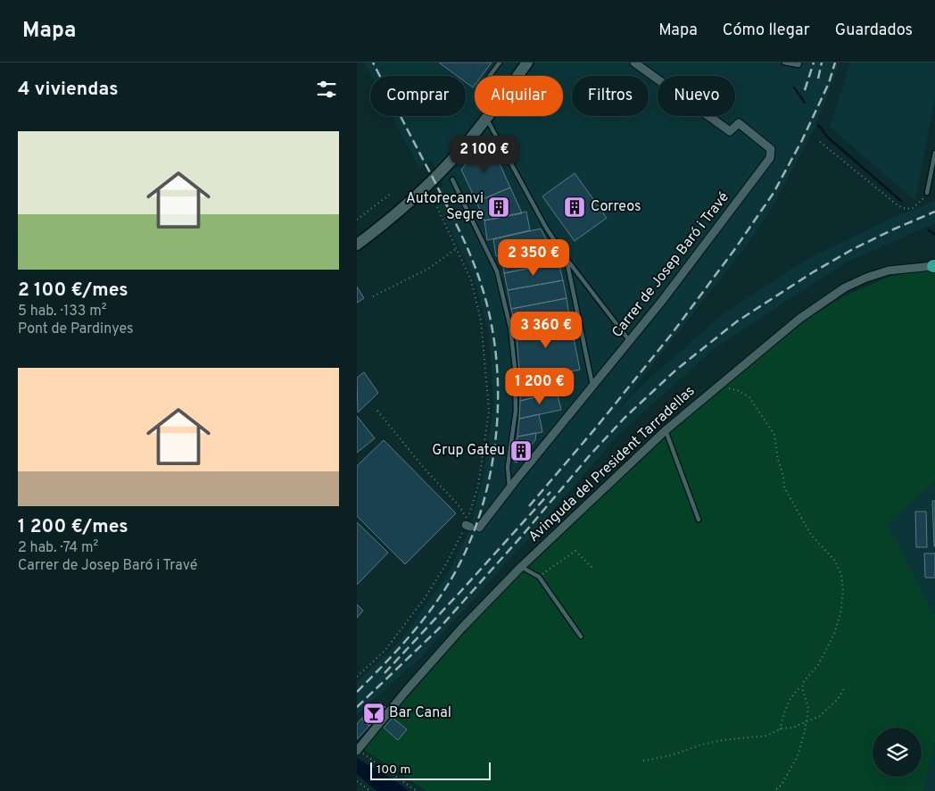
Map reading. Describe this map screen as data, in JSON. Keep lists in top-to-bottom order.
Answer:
{
  "streets": {
    "street": ["Carrer de Josep Baró i Travé", "Avinguda del President Tarradellas"]
  },
  "places": {
    "building": ["Autorecanvi Segre", "Correos", "Grup Gateu"],
    "bar": ["Bar Canal"]
  },
  "scale_bar": "100 m",
  "page": {
    "header": "Mapa",
    "nav": ["Mapa", "Cómo llegar", "Guardados"],
    "heading": "4 viviendas",
    "chip": [
      "Comprar",
      "Alquilar",
      "Filtros",
      "Nuevo"
    ],
    "list": [
      {
        "name": "2 100 €/mes",
        "note": "5 hab. · 133 m² · Pont de Pardinyes"
      },
      {
        "name": "1 200 €/mes",
        "note": "2 hab. · 74 m² · Carrer de Josep Baró i Travé"
      }
    ],
    "price": [
      "2 100 €",
      "2 350 €",
      "3 360 €",
      "1 200 €"
    ],
    "scale": "100 m"
  }
}
